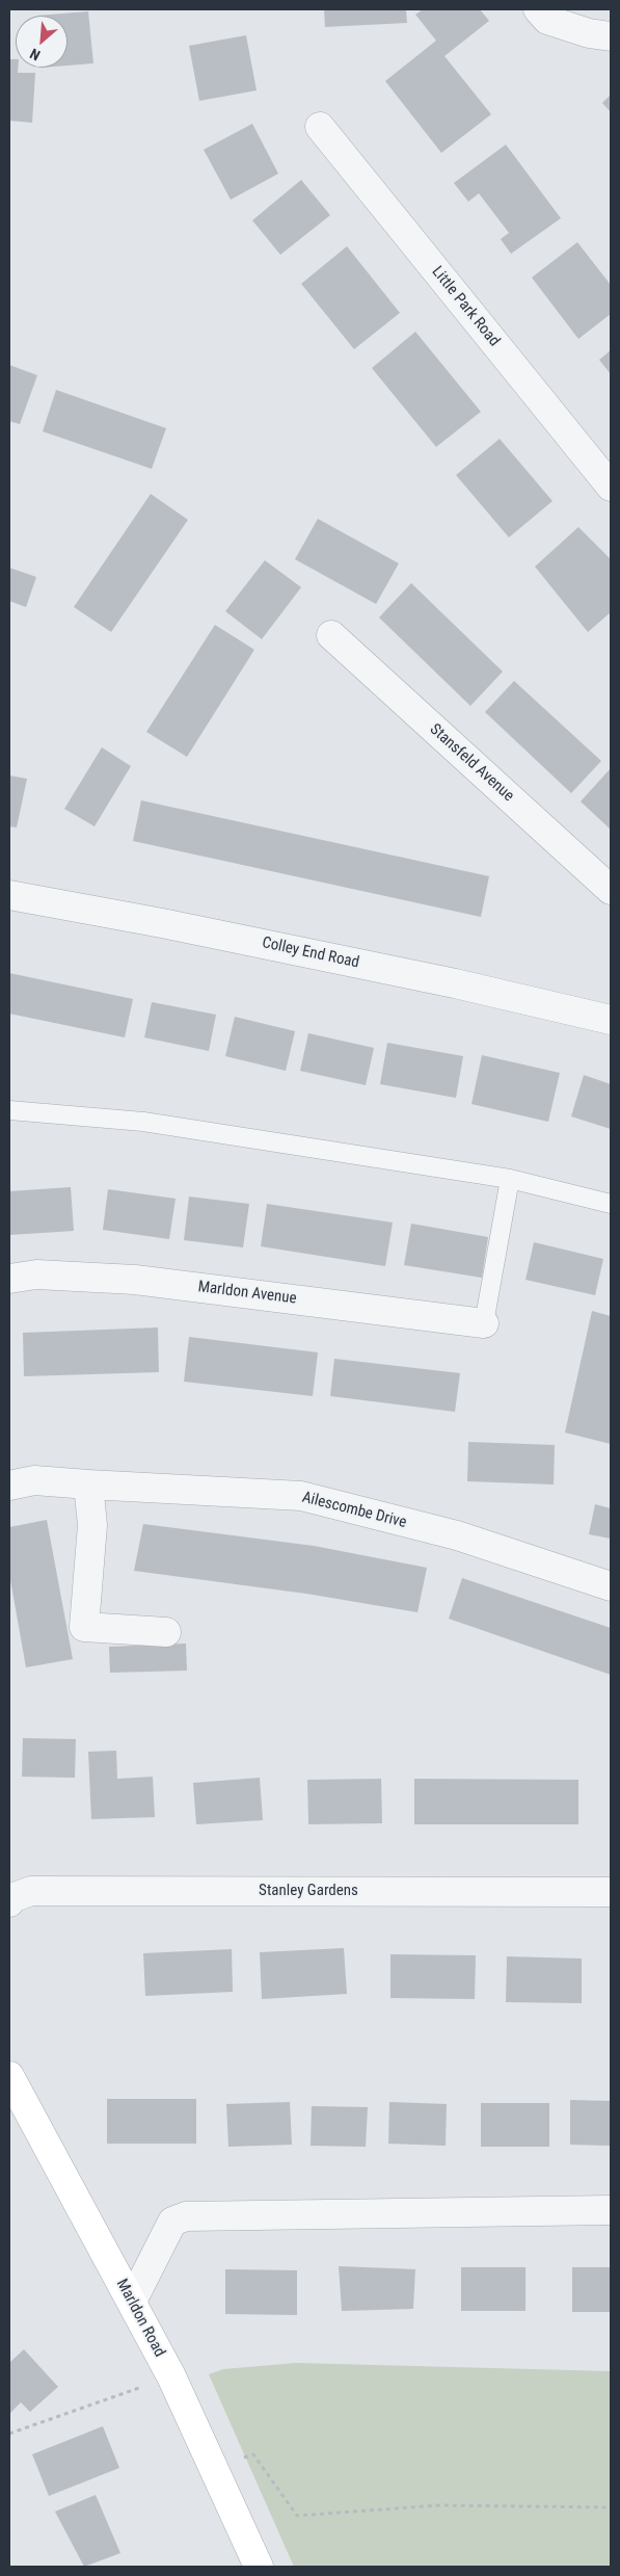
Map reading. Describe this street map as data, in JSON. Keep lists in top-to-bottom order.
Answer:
{
  "streets": {
    "main road": ["Marldon Road"],
    "street": [
      "Little Park Road",
      "Stansfeld Avenue",
      "Colley End Road",
      "Marldon Avenue",
      "Ailescombe Drive",
      "Stanley Gardens"
    ]
  },
  "north": "bottom left"
}
